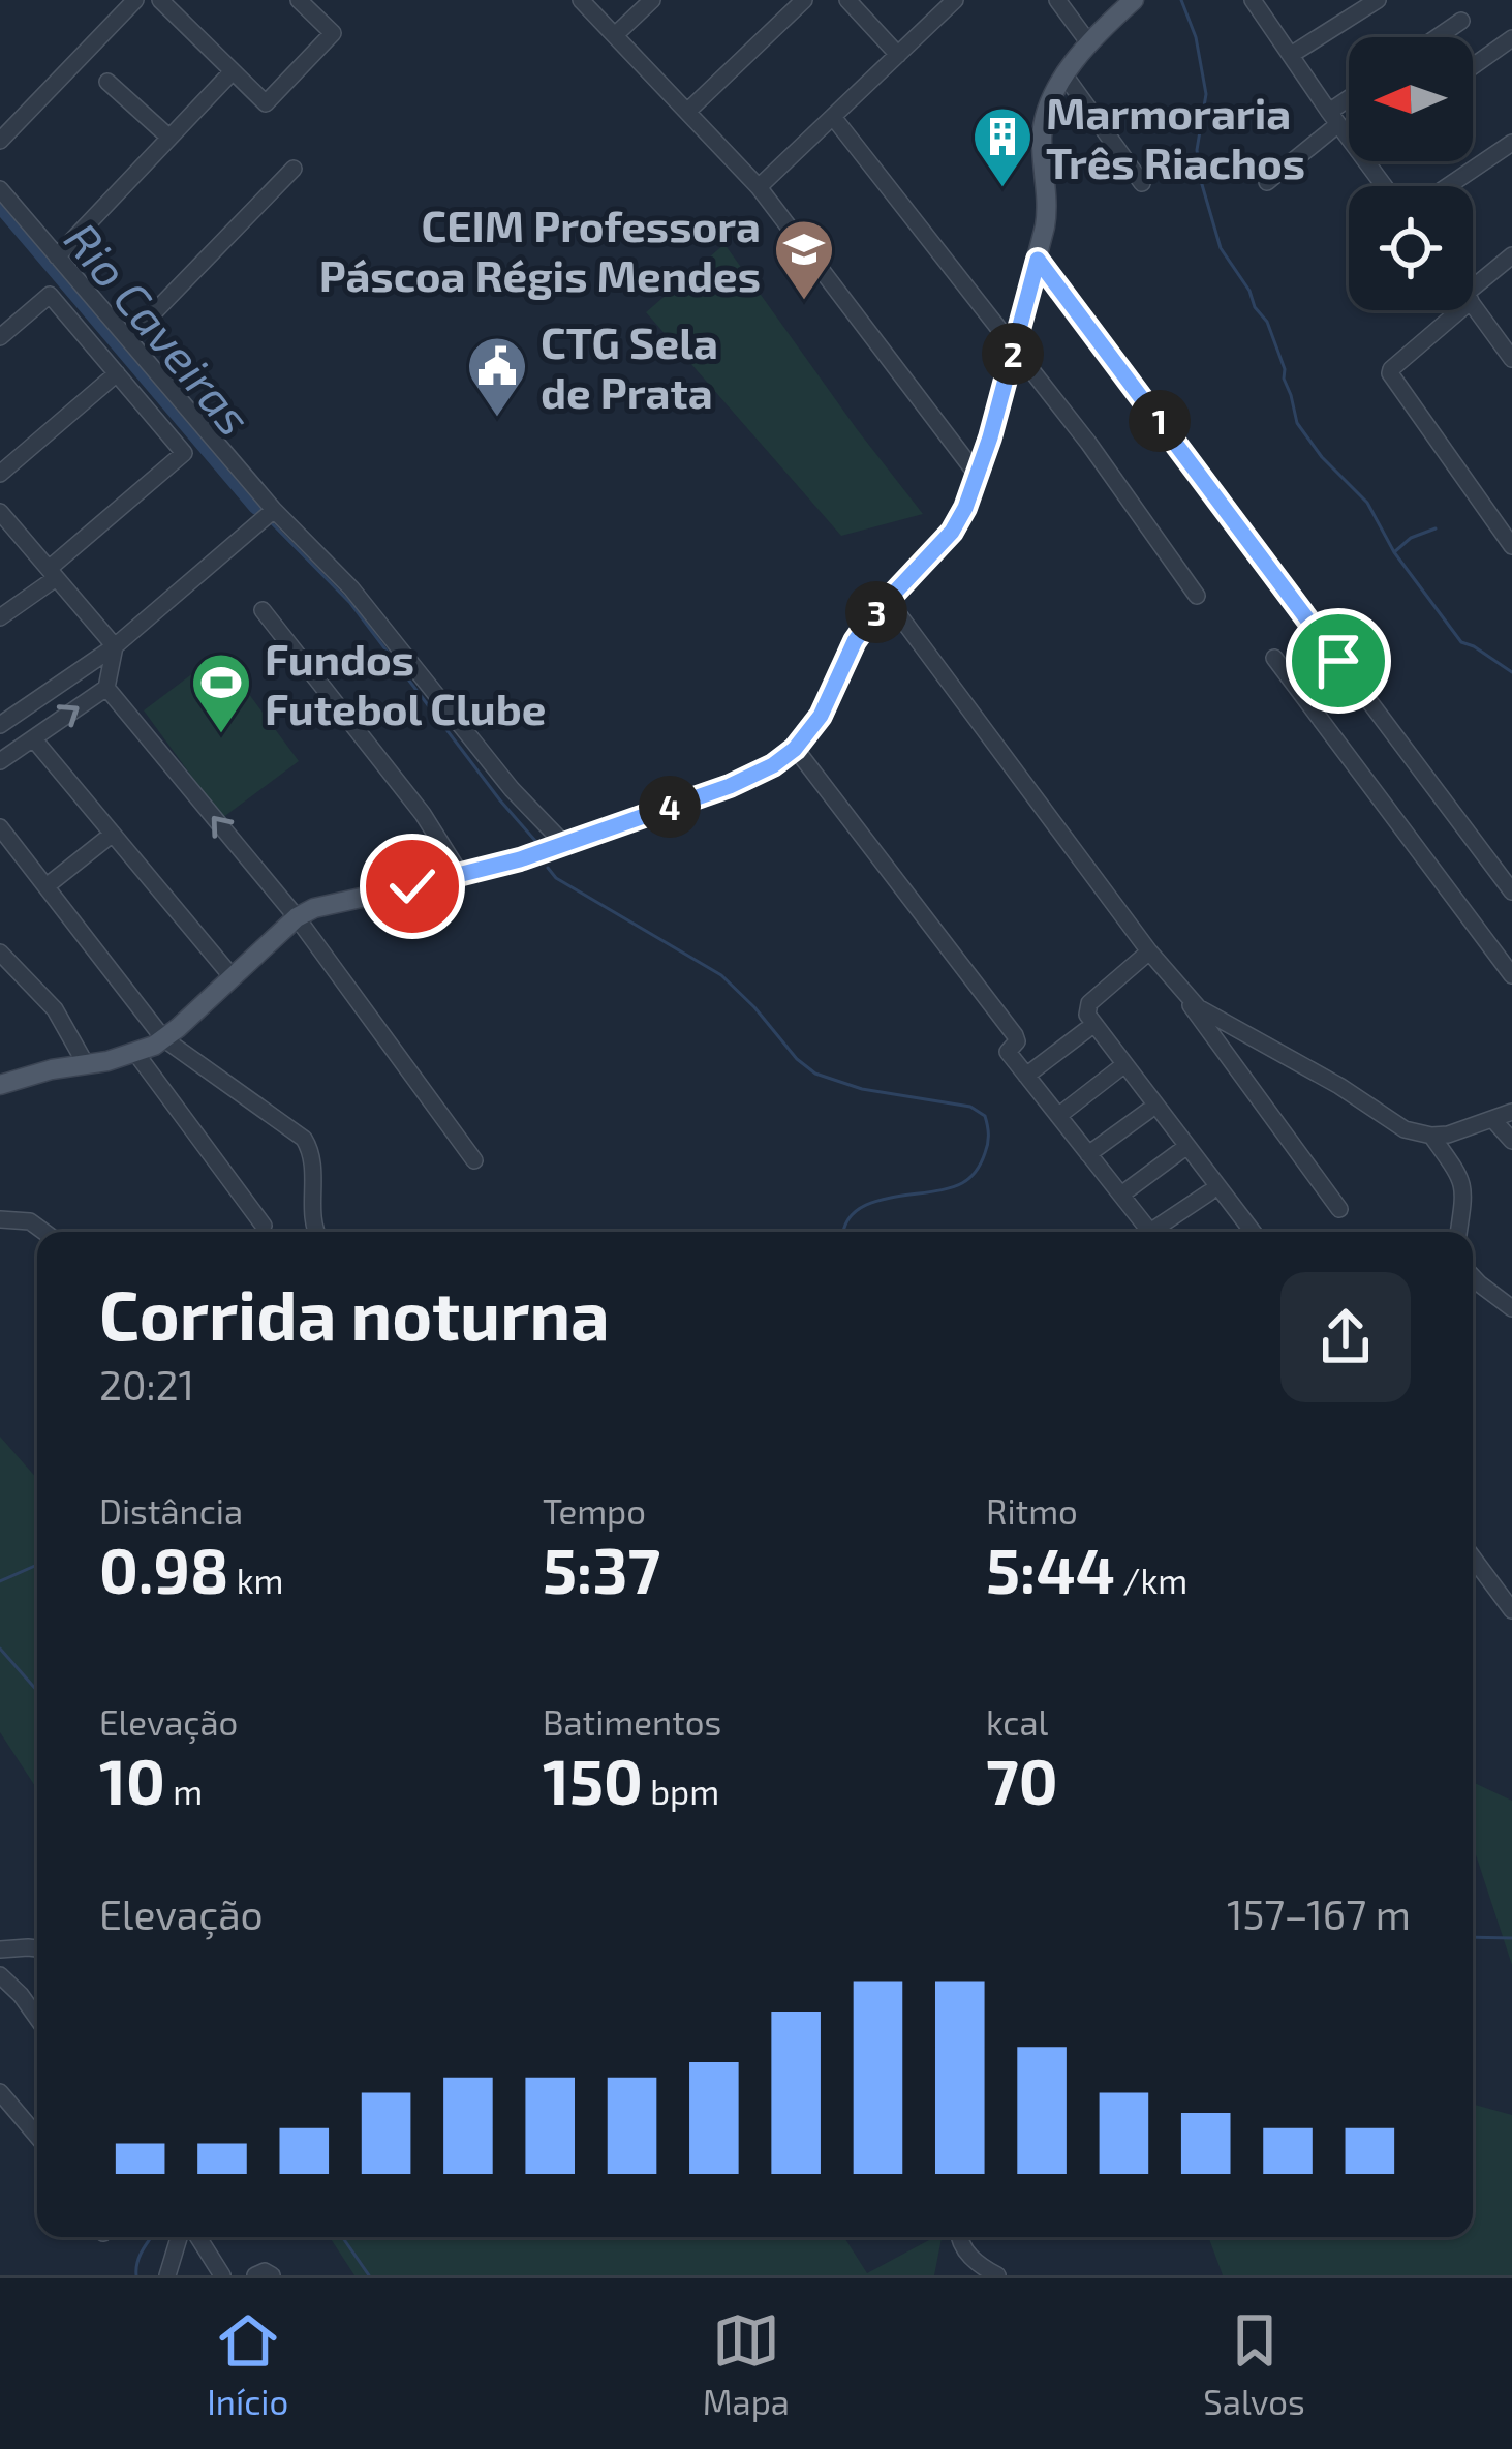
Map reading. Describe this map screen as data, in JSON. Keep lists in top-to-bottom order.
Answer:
{
  "water": ["Rio Caveiras"],
  "places": {
    "building": ["Marmoraria Três Riachos"],
    "school or university": ["CEIM Professora Páscoa Régis Mendes"],
    "public building": ["CTG Sela de Prata"],
    "sports": ["Fundos Futebol Clube"]
  },
  "north": "left",
  "page": {
    "pins": [
      "2",
      "1",
      "3",
      "4"
    ],
    "heading": ["Corrida noturna", "20:21"],
    "stats": [
      ["Distância", "0.98 km"],
      ["Tempo", "5:37"],
      ["Ritmo", "5:44 /km"],
      ["Elevação", "10 m"],
      ["Batimentos", "150 bpm"],
      ["kcal", "70"]
    ],
    "chart": ["Elevação", "157–167 m"],
    "tabs": ["Início", "Mapa", "Salvos"]
  }
}
